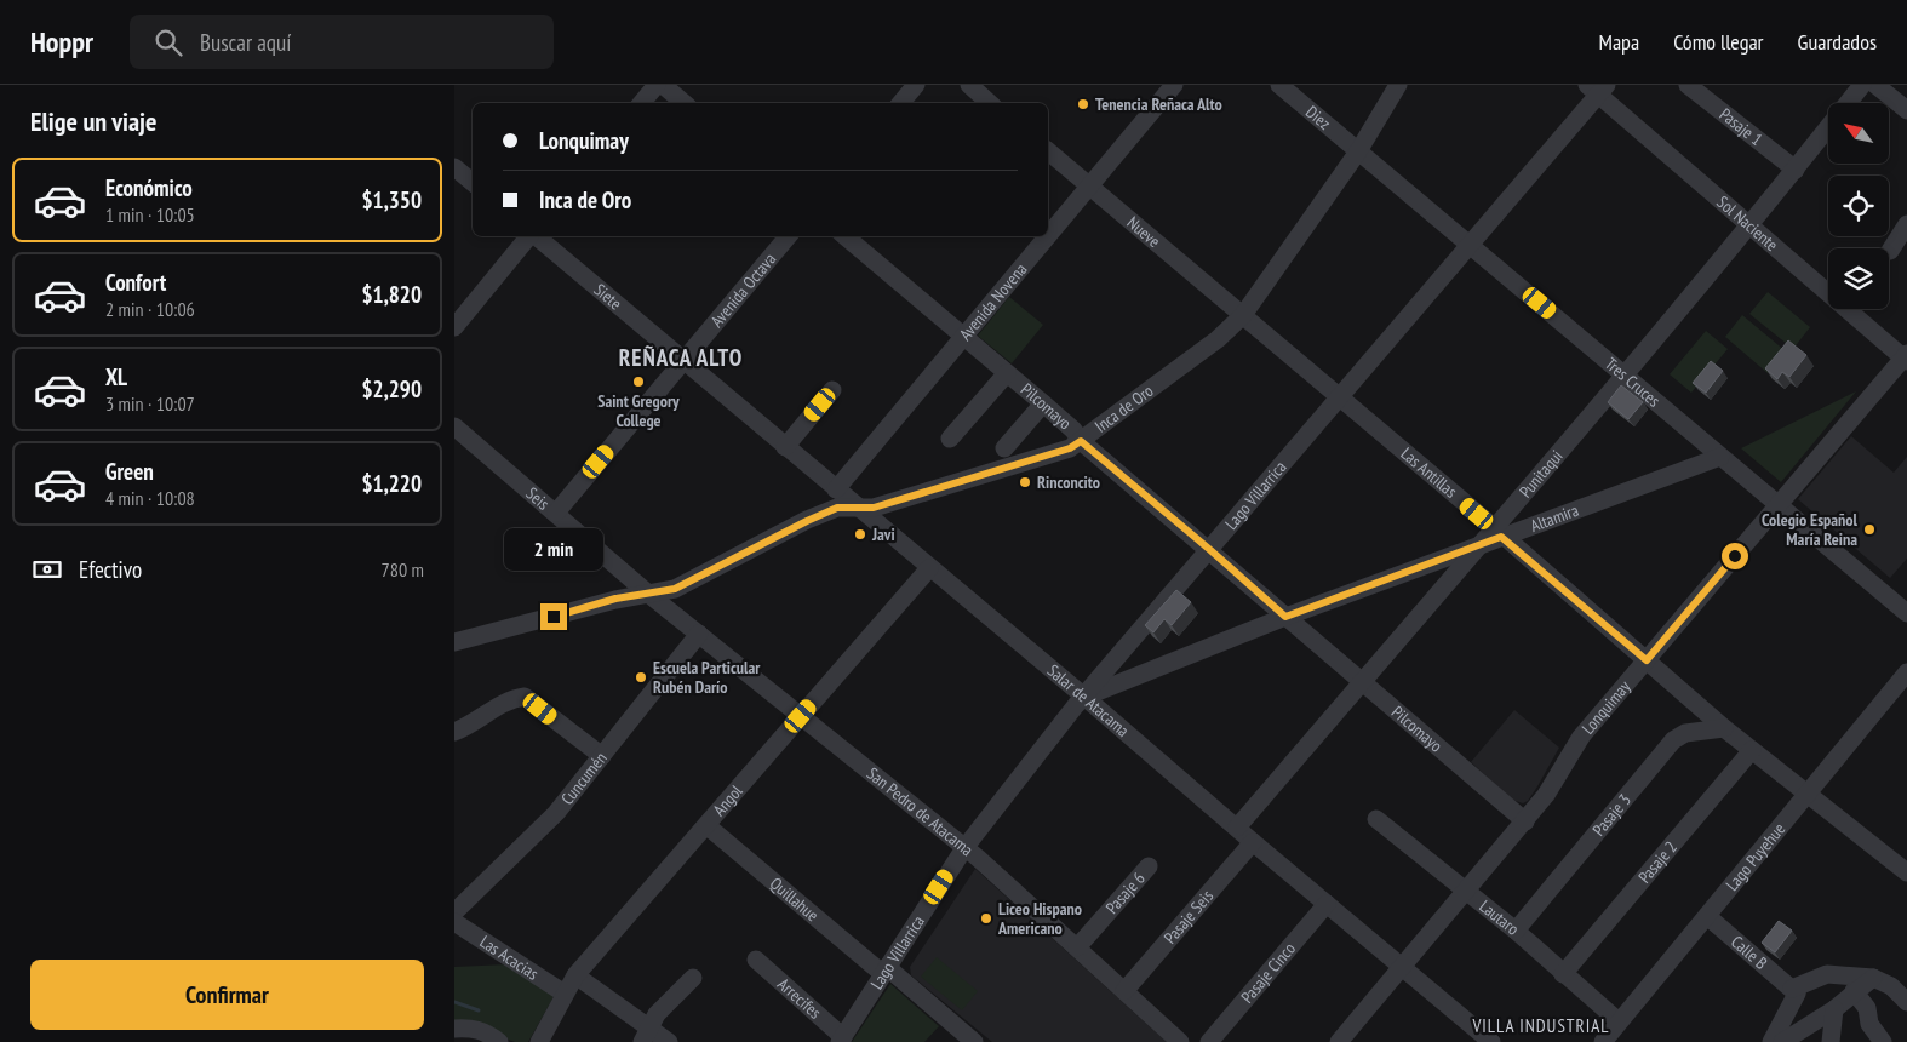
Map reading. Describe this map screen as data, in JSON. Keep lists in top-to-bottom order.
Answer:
{
  "streets": {
    "street": [
      "Diez",
      "Pasaje 1",
      "Sol Naciente",
      "Nueve",
      "Avenida Octava",
      "Siete",
      "Avenida Novena",
      "Tres Cruces",
      "Pilcomayo",
      "Inca de Oro",
      "Las Antillas",
      "Punitaqui",
      "Lago Villarrica",
      "Seis",
      "Altamira",
      "Salar de Atacama",
      "Lonquimay",
      "Cuncumén",
      "Angol",
      "San Pedro de Atacama",
      "Pasaje 3",
      "Lago Puyehue",
      "Pasaje 2",
      "Pasaje 6",
      "Quillahue",
      "Pasaje Seis",
      "Lautaro",
      "Calle B",
      "Las Acacias",
      "Pasaje Cinco",
      "Arrecifes"
    ]
  },
  "crossings": [
    ["Diez", "Tres Cruces"],
    ["Diez", "Inca de Oro"],
    ["Pasaje 1", "Punitaqui"],
    ["Sol Naciente", "Punitaqui"],
    ["Sol Naciente", "Lago Villarrica"],
    ["Sol Naciente", "Lonquimay"],
    ["Nueve", "Avenida Novena"],
    ["Nueve", "Inca de Oro"],
    ["Nueve", "Las Antillas"],
    ["Avenida Octava", "Siete"],
    ["Avenida Octava", "Seis"],
    ["Avenida Octava", "Salar de Atacama"],
    ["Siete", "Salar de Atacama"],
    ["Avenida Novena", "Pilcomayo"],
    ["Avenida Novena", "Salar de Atacama"],
    ["Tres Cruces", "Inca de Oro"],
    ["Tres Cruces", "Punitaqui"],
    ["Tres Cruces", "Lago Villarrica"],
    ["Tres Cruces", "Altamira"],
    ["Tres Cruces", "Lonquimay"],
    ["Pilcomayo", "Inca de Oro"],
    ["Pilcomayo", "Punitaqui"],
    ["Pilcomayo", "Lago Villarrica"],
    ["Pilcomayo", "Lonquimay"],
    ["Inca de Oro", "Las Antillas"],
    ["Inca de Oro", "Seis"],
    ["Inca de Oro", "Salar de Atacama"],
    ["Inca de Oro", "San Pedro de Atacama"],
    ["Las Antillas", "Punitaqui"],
    ["Las Antillas", "Lago Villarrica"],
    ["Las Antillas", "Altamira"],
    ["Las Antillas", "Lonquimay"],
    ["Las Antillas", "Pasaje 3"],
    ["Las Antillas", "Lago Puyehue"],
    ["Las Antillas", "Pasaje 2"],
    ["Punitaqui", "Altamira"],
    ["Punitaqui", "Salar de Atacama"],
    ["Lago Villarrica", "Salar de Atacama"],
    ["Lago Villarrica", "San Pedro de Atacama"],
    ["Lago Villarrica", "Quillahue"],
    ["Lago Villarrica", "Arrecifes"],
    ["Seis", "San Pedro de Atacama"],
    ["Salar de Atacama", "Lonquimay"],
    ["Salar de Atacama", "Angol"],
    ["Salar de Atacama", "Pasaje Seis"],
    ["Salar de Atacama", "Pasaje Cinco"],
    ["Lonquimay", "Lautaro"],
    ["Cuncumén", "San Pedro de Atacama"],
    ["Angol", "San Pedro de Atacama"],
    ["Angol", "Quillahue"],
    ["Angol", "Las Acacias"],
    ["San Pedro de Atacama", "Pasaje 6"],
    ["San Pedro de Atacama", "Pasaje Seis"],
    ["Pasaje 3", "Lautaro"],
    ["Lago Puyehue", "Lautaro"],
    ["Lago Puyehue", "Calle B"],
    ["Pasaje 2", "Lautaro"]
  ],
  "districts": ["REÑACA ALTO", "VILLA INDUSTRIAL"],
  "places": [
    "Tenencia Reñaca Alto",
    "Saint Gregory College",
    "Rinconcito",
    "Colegio Español María Reina",
    "Javi",
    "Escuela Particular Rubén Darío",
    "Liceo Hispano Americano"
  ],
  "north": "top left",
  "page": {
    "header": "Hoppr",
    "search": "Buscar aquí",
    "nav": ["Mapa", "Cómo llegar", "Guardados"],
    "heading": "Elige un viaje",
    "banner": ["Lonquimay", "Inca de Oro"],
    "list": [
      {
        "name": "Económico",
        "note": "1 min · 10:05",
        "value": "$1,350"
      },
      {
        "name": "Confort",
        "note": "2 min · 10:06",
        "value": "$1,820"
      },
      {
        "name": "XL",
        "note": "3 min · 10:07",
        "value": "$2,290"
      },
      {
        "name": "Green",
        "note": "4 min · 10:08",
        "value": "$1,220"
      }
    ],
    "bubble": "2 min",
    "pay": ["Efectivo", "780 m"],
    "buttons": "Confirmar"
  }
}
